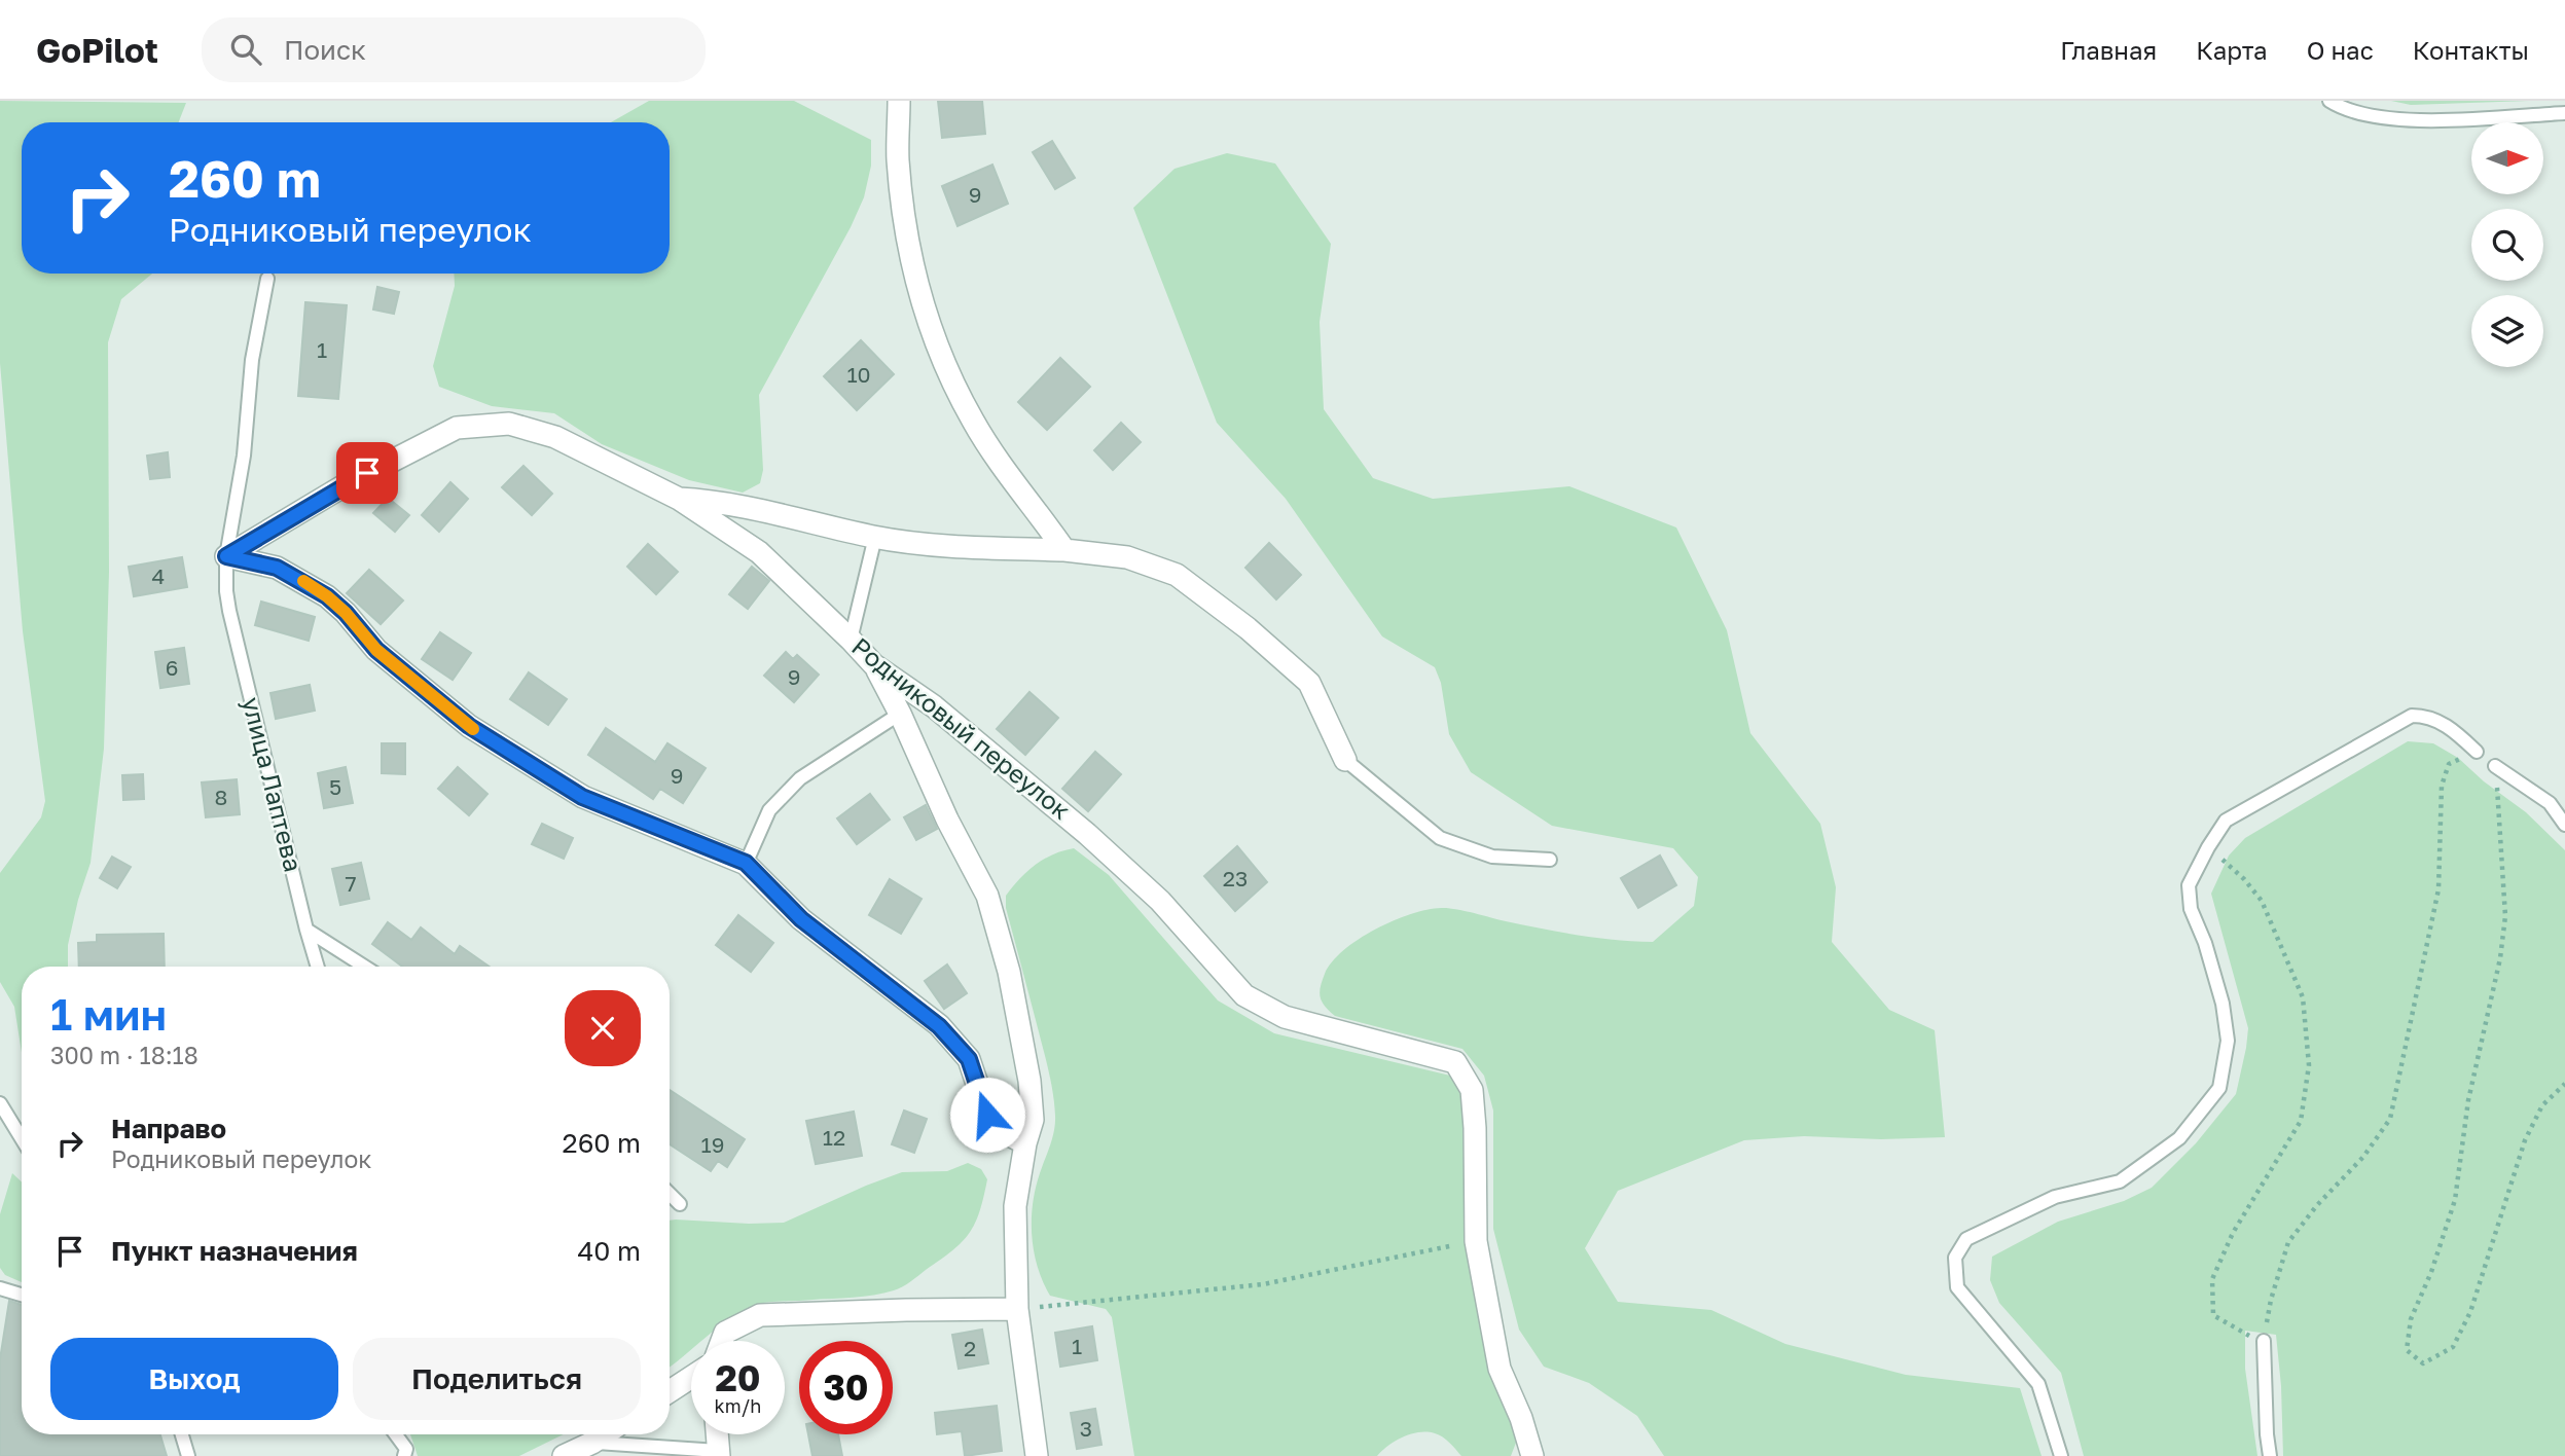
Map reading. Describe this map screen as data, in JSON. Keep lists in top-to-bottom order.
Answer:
{
  "streets": {
    "street": ["Родниковый переулок"],
    "lane": ["улица Лаптева"]
  },
  "crossings": [
    ["Родниковый переулок", "улица Лаптева"]
  ],
  "house_numbers": [
    "9",
    "1",
    "10",
    "4",
    "6",
    "9",
    "9",
    "5",
    "8",
    "23",
    "7",
    "12",
    "19",
    "1",
    "2",
    "3"
  ],
  "north": "right",
  "page": {
    "header": "GoPilot",
    "search": "Поиск",
    "nav": [
      "Главная",
      "Карта",
      "О нас",
      "Контакты"
    ],
    "turn": ["260 m", "Родниковый переулок"],
    "heading": ["1 мин", "300 m · 18:18"],
    "list": [
      {
        "name": "Направо",
        "note": "Родниковый переулок",
        "value": "260 m"
      },
      {
        "name": "Пункт назначения",
        "value": "40 m"
      }
    ],
    "buttons": ["Выход", "Поделиться"],
    "speed": "20 km/h",
    "limit": "30"
  }
}
